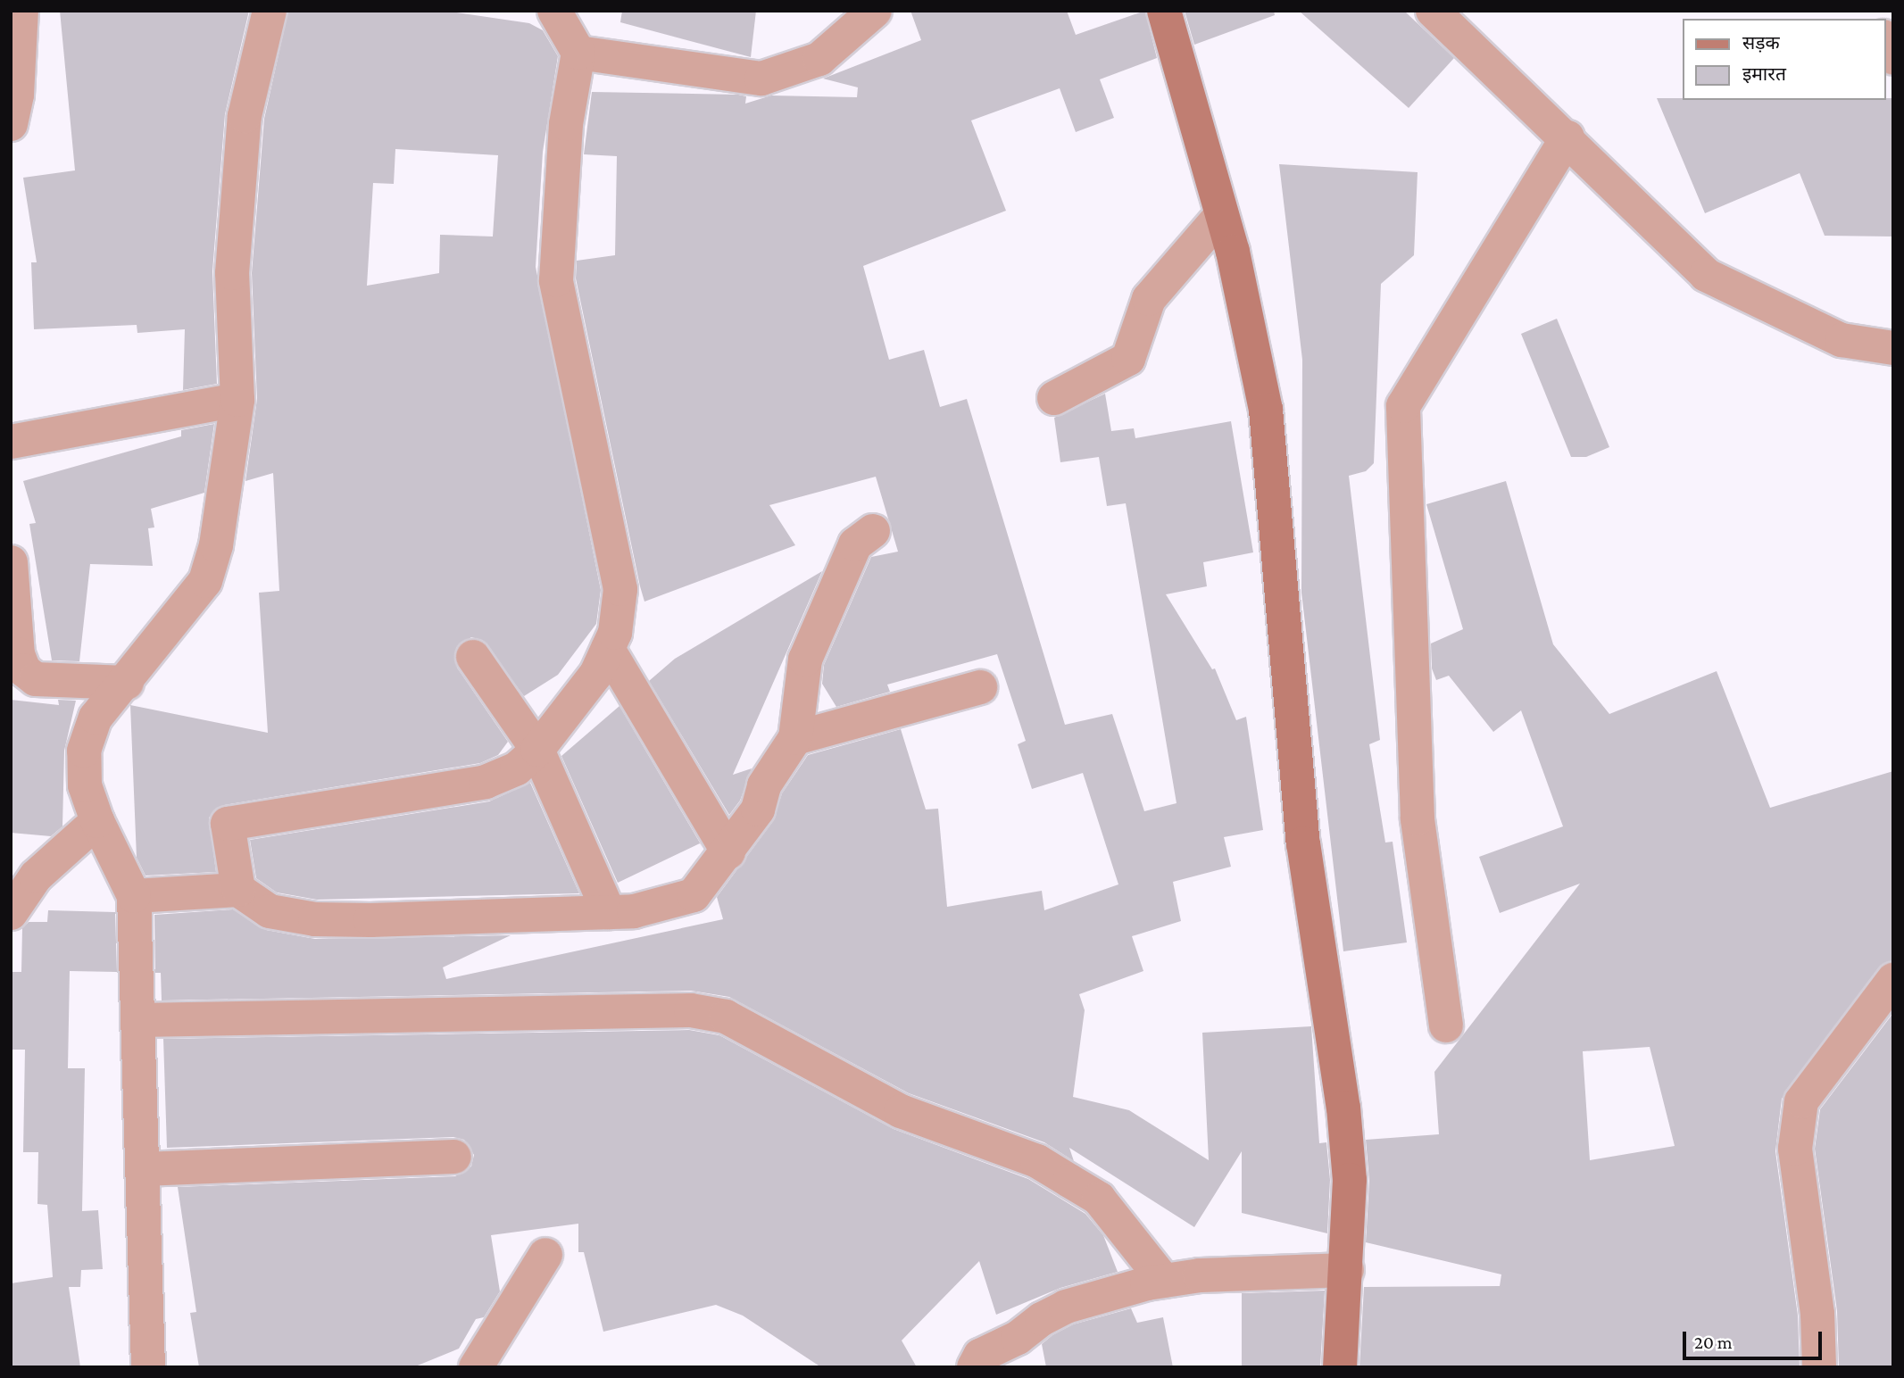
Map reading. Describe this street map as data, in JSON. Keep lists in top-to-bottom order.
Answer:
{
  "legend": ["सड़क", "इमारत"],
  "scale_bar": "20 m"
}
